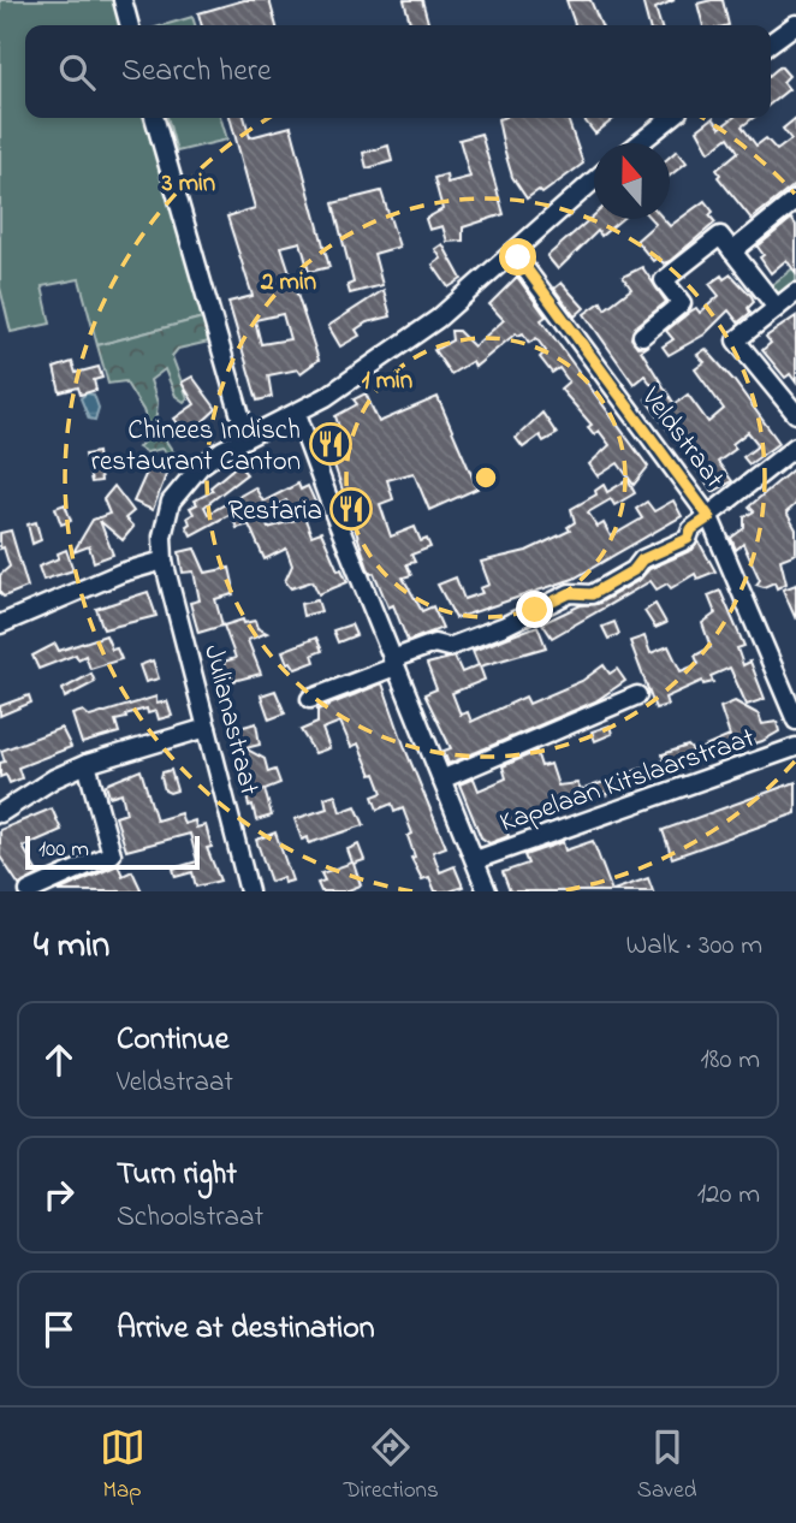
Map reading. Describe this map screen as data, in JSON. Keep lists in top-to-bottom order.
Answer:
{
  "streets": {
    "street": ["Veldstraat", "Julianastraat", "Kapelaan Kitslaarstraat"]
  },
  "crossings": [
    ["Veldstraat", "Julianastraat"]
  ],
  "places": {
    "restaurant": ["Chinees Indisch restaurant Canton", "Restaria"]
  },
  "scale_bar": "100 m",
  "north": "top",
  "page": {
    "search": "Search here",
    "scale": "100 m",
    "heading": ["4 min", "Walk · 300 m"],
    "list": [
      ["Continue", "Veldstraat", "180 m"],
      ["Turn right", "Schoolstraat", "120 m"],
      "Arrive at destination"
    ],
    "nav": ["Map", "Directions", "Saved"]
  },
  "rings": ["3 min", "2 min", "1 min"]
}
